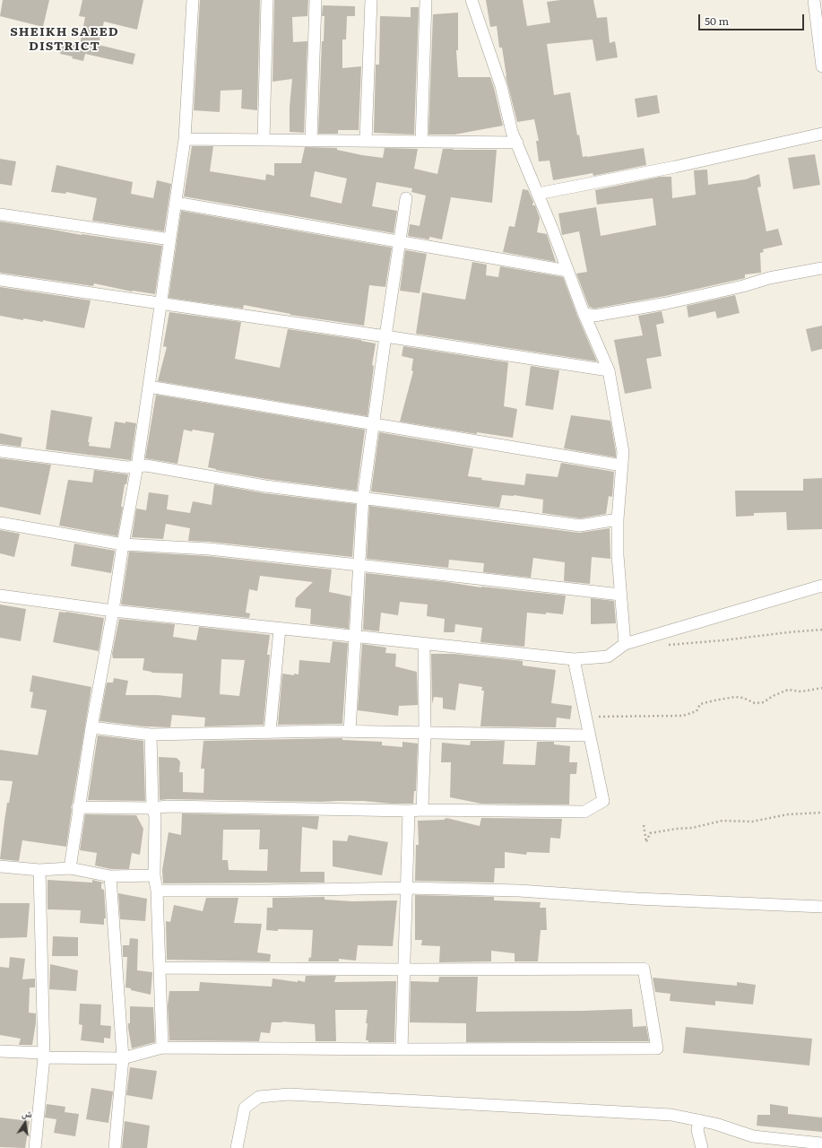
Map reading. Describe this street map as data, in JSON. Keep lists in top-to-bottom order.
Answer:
{
  "districts": ["SHEIKH SAEED DISTRICT"],
  "scale_bar": "50 m",
  "north": "top"
}
